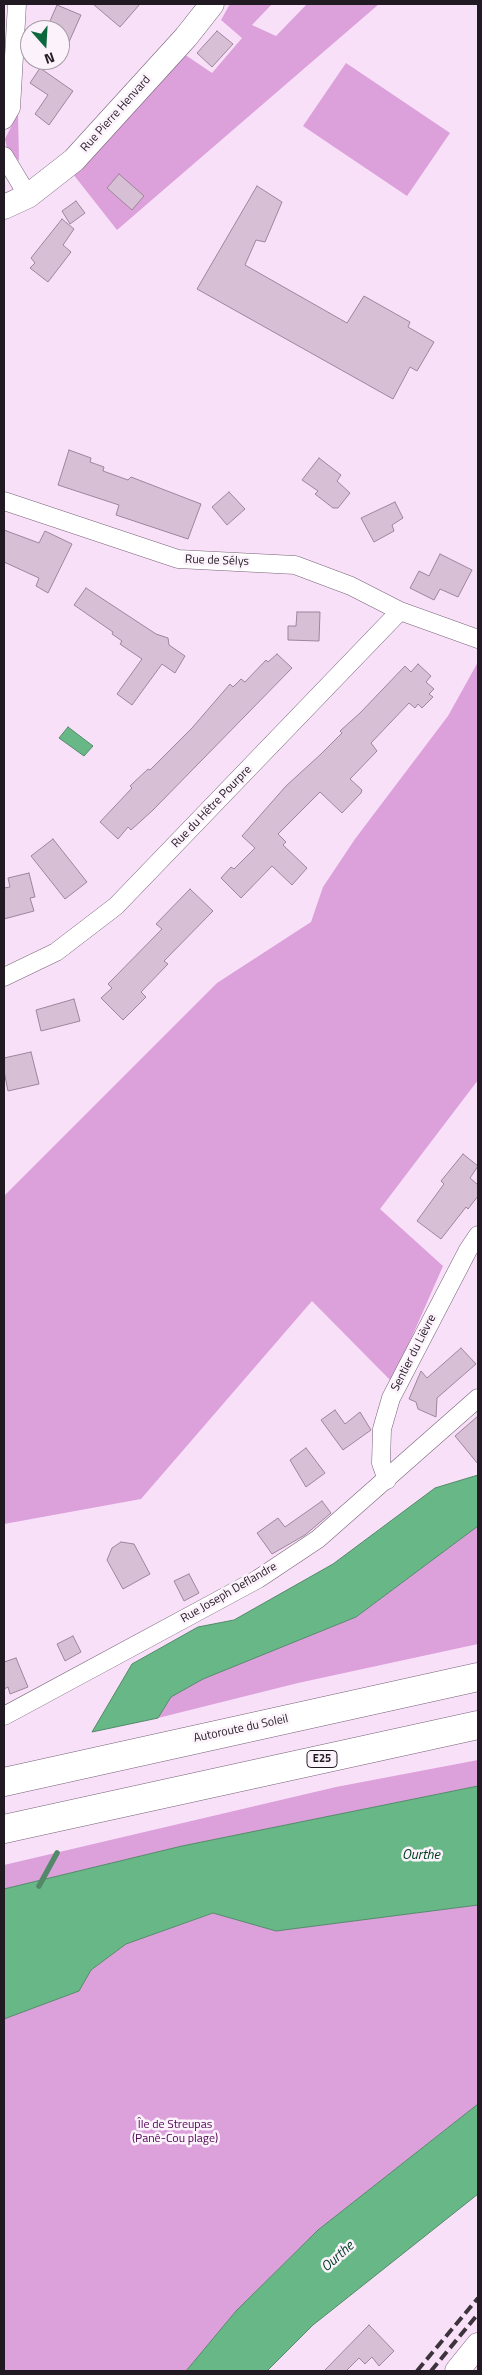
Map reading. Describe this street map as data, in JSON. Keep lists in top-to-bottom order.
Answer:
{
  "streets": {
    "highway": ["Autoroute du Soleil", "E25"],
    "main road": ["Rue Pierre Henvard"],
    "street": [
      "Rue de Sélys",
      "Rue du Hêtre Pourpre",
      "Sentier du Lièvre",
      "Rue Joseph Deflandre"
    ]
  },
  "crossings": [
    ["Rue de Sélys", "Rue du Hêtre Pourpre"],
    ["Sentier du Lièvre", "Rue Joseph Deflandre"]
  ],
  "water": ["Ourthe"],
  "parks": ["Île de Streupas (Panê-Cou plage)"],
  "north": "bottom"
}
